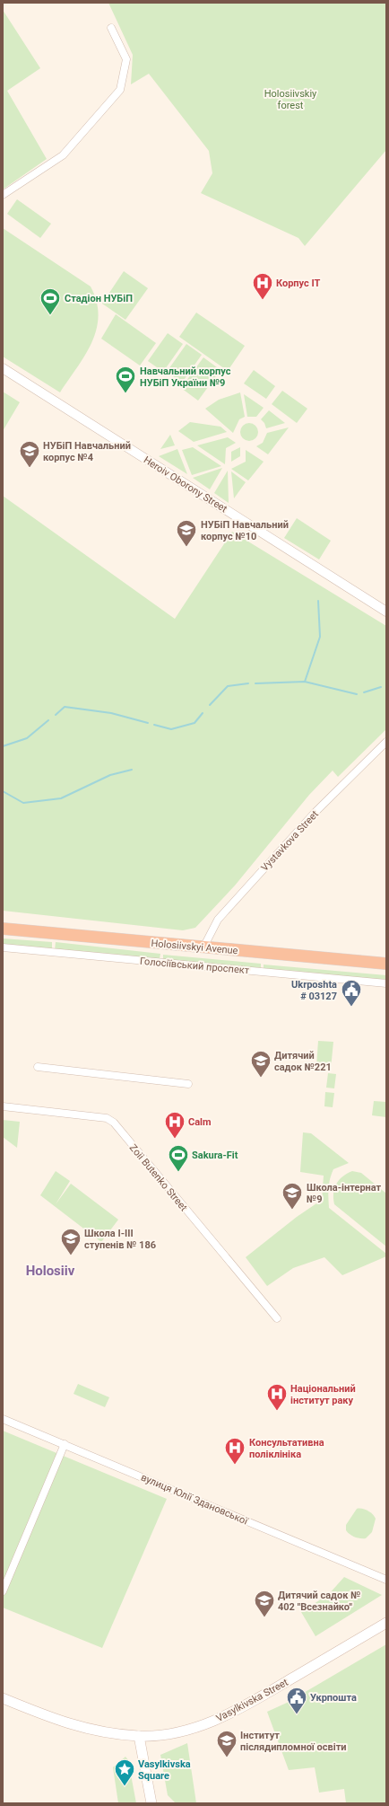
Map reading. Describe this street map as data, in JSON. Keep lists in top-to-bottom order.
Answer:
{
  "streets": {
    "highway": ["Holosiivskyi Avenue"],
    "main road": ["Vasylkivska Street"],
    "street": [
      "Heroiv Oborony Street",
      "Vystavkova Street",
      "Голосіївський проспект",
      "Zoii Butenko Street",
      "вулиця Юлії Здановської"
    ]
  },
  "crossings": [
    ["Vystavkova Street", "Holosiivskyi Avenue"]
  ],
  "districts": ["Holosiiv"],
  "parks": ["Holosiivskiy forest"],
  "places": {
    "hospital": [
      "Корпус ІТ",
      "Calm",
      "Національний інститут раку",
      "Консультативна поліклініка"
    ],
    "sports": ["Стадіон НУБіП", "Навчальний корпус НУБіП України №9", "Sakura-Fit"],
    "school or university": [
      "НУБіП Навчальний корпус №4",
      "НУБіП Навчальний корпус №10",
      "Дитячий садок №221",
      "Школа-інтернат №9",
      "Школа І-ІІІ ступенів № 186",
      "Дитячий садок № 402 \"Всезнайко\"",
      "Інститут післядипломної освіти"
    ],
    "public building": ["Ukrposhta # 03127", "Укрпошта"],
    "place": ["Vasylkivska Square"]
  }
}
